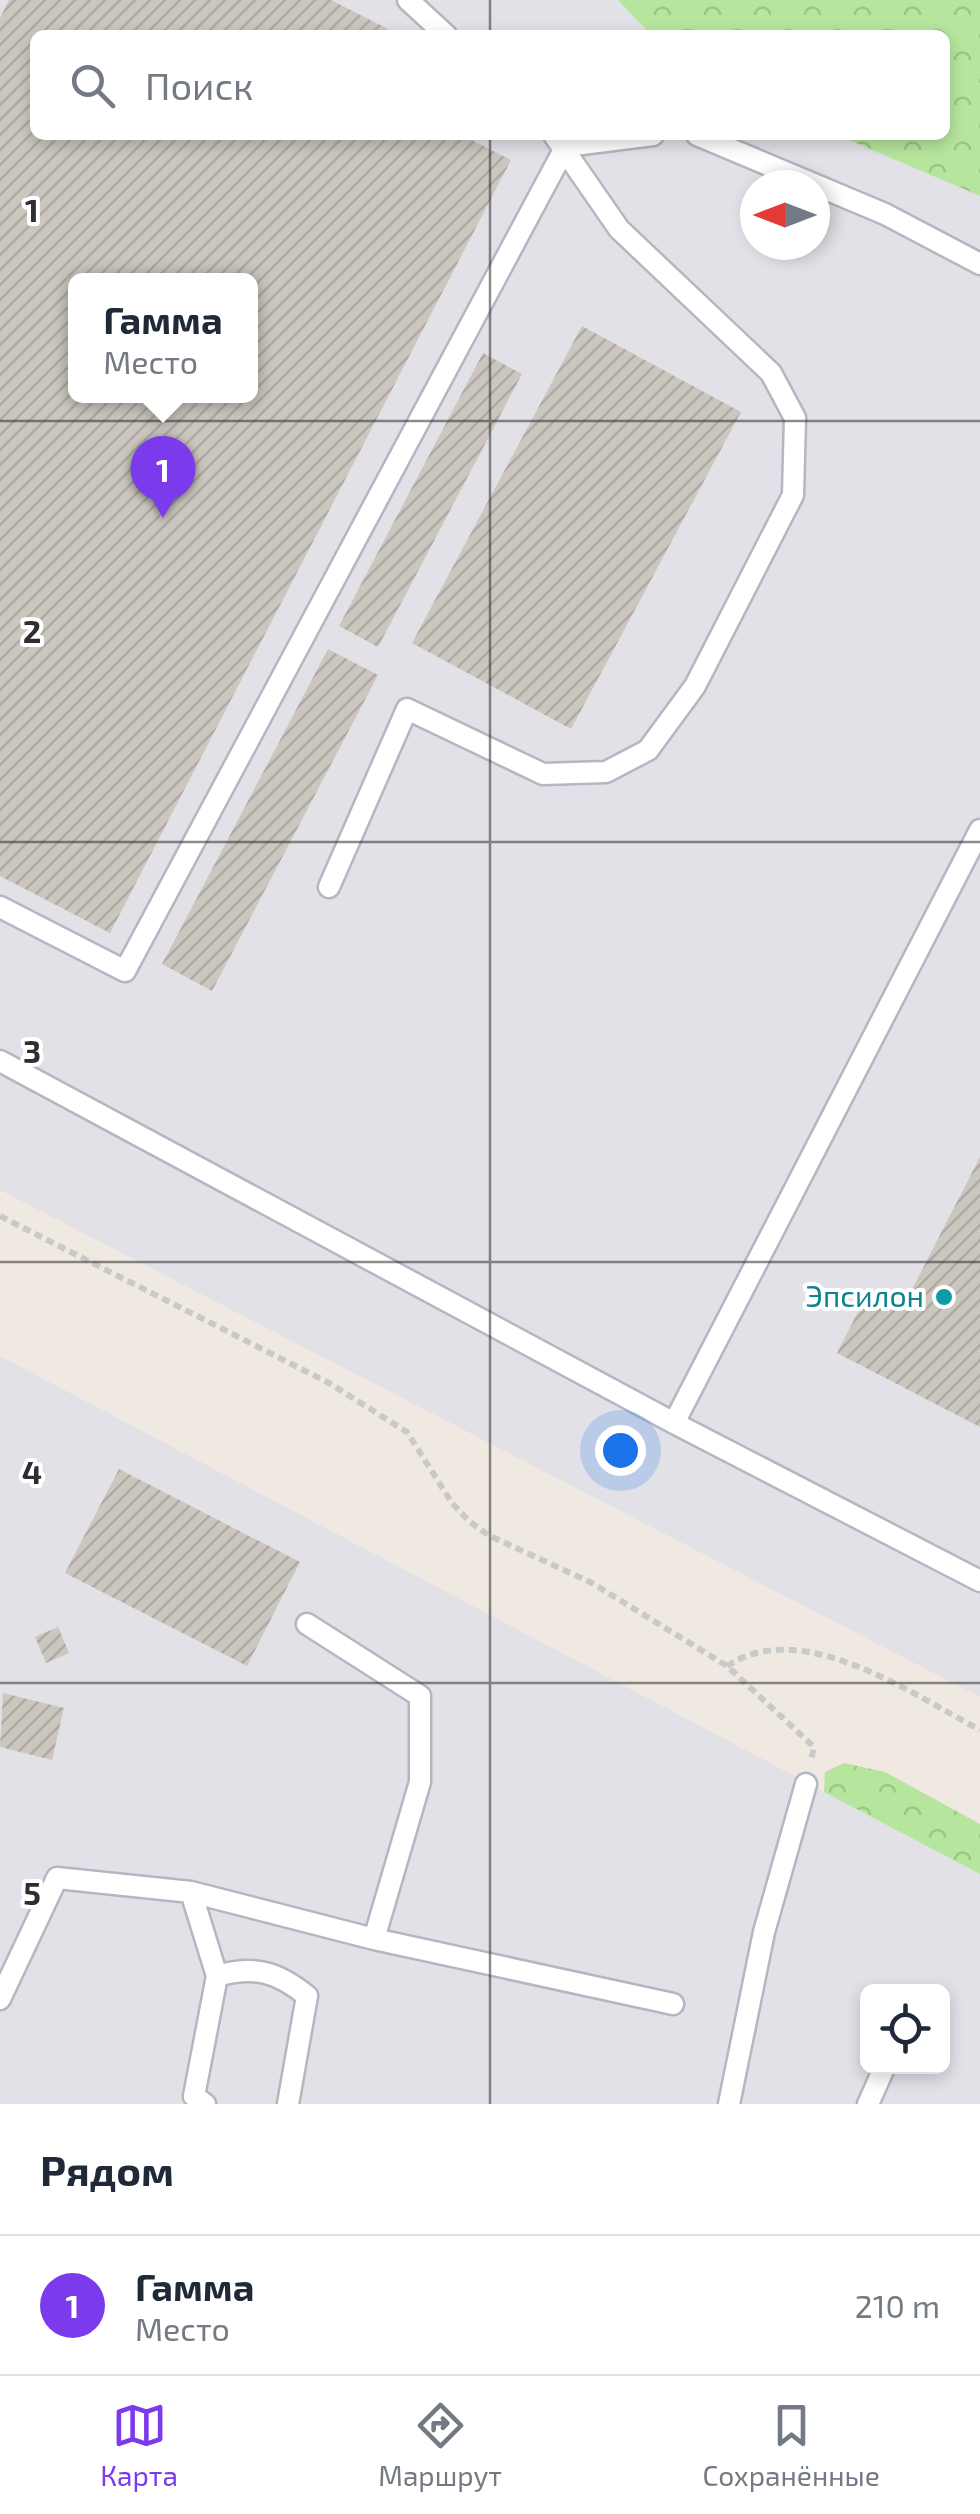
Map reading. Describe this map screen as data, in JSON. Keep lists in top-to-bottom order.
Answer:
{
  "places": ["Эпсилон"],
  "north": "left",
  "page": {
    "search": "Поиск",
    "popup": ["Гамма", "Место"],
    "pins": "1",
    "heading": "Рядом",
    "list": [
      {
        "mark": "1",
        "name": "Гамма",
        "note": "Место",
        "value": "210 m"
      }
    ],
    "nav": ["Карта", "Маршрут", "Сохранённые"]
  },
  "grid": {
    "rows": [
      "1",
      "2",
      "3",
      "4",
      "5"
    ]
  }
}
